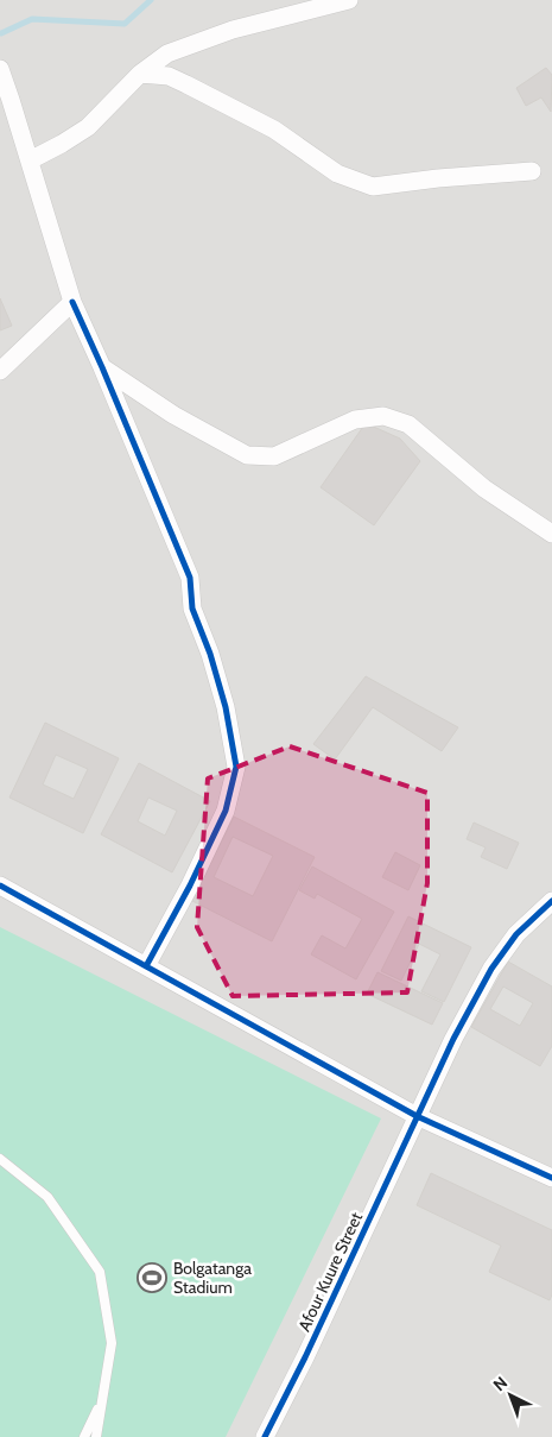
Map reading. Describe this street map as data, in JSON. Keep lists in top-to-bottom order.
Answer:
{
  "streets": {
    "street": ["Afour Kuure Street"]
  },
  "places": {
    "sports": ["Bolgatanga Stadium"]
  },
  "north": "top left"
}
